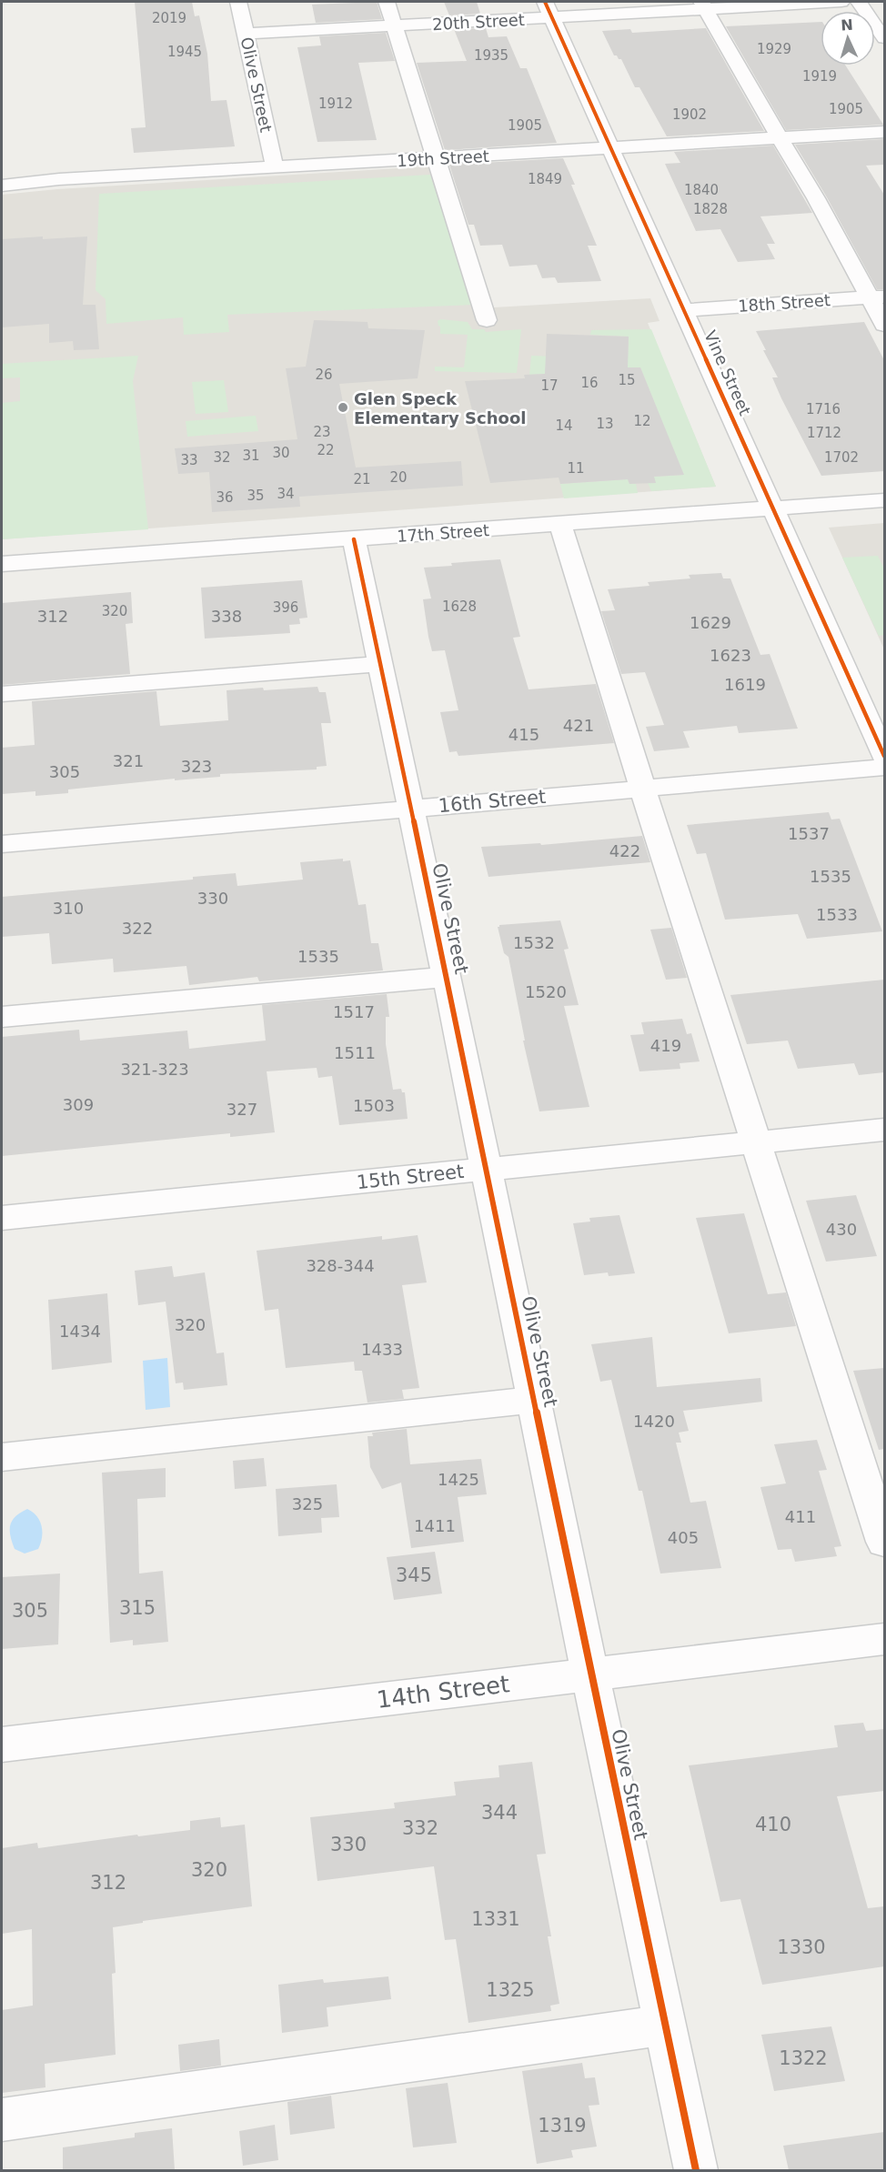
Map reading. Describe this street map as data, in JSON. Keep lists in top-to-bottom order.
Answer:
{
  "streets": {
    "street": [
      "20th Street",
      "Olive Street",
      "19th Street",
      "18th Street",
      "Vine Street",
      "17th Street",
      "16th Street",
      "15th Street",
      "14th Street"
    ]
  },
  "crossings": [
    ["20th Street", "Olive Street"],
    ["20th Street", "Vine Street"],
    ["Olive Street", "19th Street"],
    ["Olive Street", "17th Street"],
    ["Olive Street", "16th Street"],
    ["Olive Street", "15th Street"],
    ["Olive Street", "14th Street"],
    ["19th Street", "Vine Street"],
    ["18th Street", "Vine Street"],
    ["Vine Street", "17th Street"]
  ],
  "places": ["Glen Speck Elementary School"],
  "house_numbers": [
    "2019",
    "1929",
    "1945",
    "1935",
    "1919",
    "1912",
    "1905",
    "1902",
    "1905",
    "1849",
    "1840",
    "1828",
    "26",
    "15",
    "16",
    "17",
    "1716",
    "12",
    "13",
    "14",
    "23",
    "1712",
    "22",
    "30",
    "31",
    "32",
    "1702",
    "33",
    "11",
    "20",
    "21",
    "34",
    "35",
    "36",
    "1628",
    "396",
    "320",
    "312",
    "338",
    "1629",
    "1623",
    "1619",
    "421",
    "415",
    "321",
    "323",
    "305",
    "1537",
    "422",
    "1535",
    "330",
    "310",
    "1533",
    "322",
    "1532",
    "1535",
    "1520",
    "1517",
    "419",
    "1511",
    "321-323",
    "309",
    "1503",
    "327",
    "430",
    "328-344",
    "320",
    "1434",
    "1433",
    "1420",
    "1425",
    "325",
    "411",
    "1411",
    "405",
    "345",
    "315",
    "305",
    "344",
    "410",
    "332",
    "330",
    "320",
    "312",
    "1331",
    "1330",
    "1325",
    "1322",
    "1319"
  ],
  "north": "top"
}
